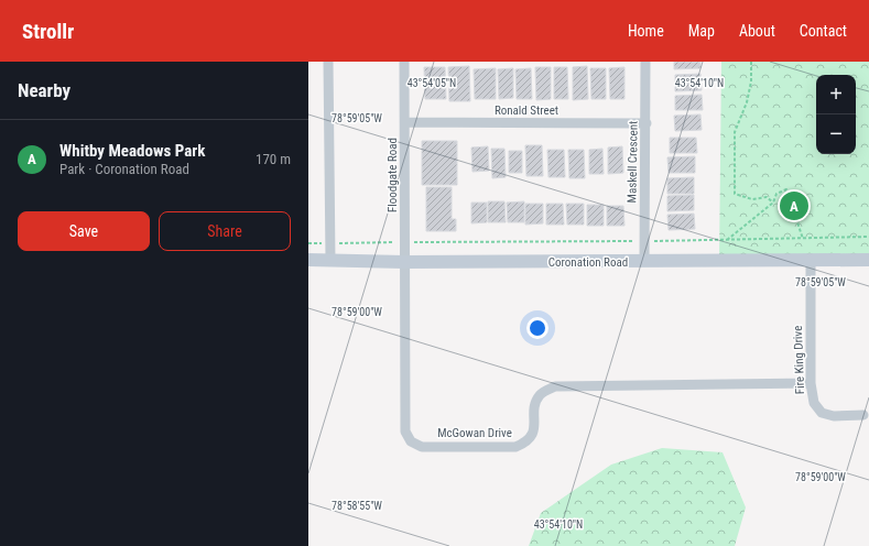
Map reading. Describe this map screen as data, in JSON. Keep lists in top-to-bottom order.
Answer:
{
  "streets": {
    "street": [
      "Ronald Street",
      "Maskell Crescent",
      "Floodgate Road",
      "Coronation Road",
      "Fire King Drive",
      "McGowan Drive"
    ]
  },
  "crossings": [
    ["Ronald Street", "Maskell Crescent"],
    ["Ronald Street", "Floodgate Road"],
    ["Maskell Crescent", "Coronation Road"],
    ["Floodgate Road", "Coronation Road"],
    ["Floodgate Road", "McGowan Drive"],
    ["Coronation Road", "Fire King Drive"],
    ["Coronation Road", "McGowan Drive"],
    ["Fire King Drive", "McGowan Drive"]
  ],
  "page": {
    "header": "Strollr",
    "nav": [
      "Home",
      "Map",
      "About",
      "Contact"
    ],
    "heading": "Nearby",
    "map_buttons": ["+", "−"],
    "list": [
      {
        "mark": "A",
        "name": "Whitby Meadows Park",
        "note": "Park · Coronation Road",
        "value": "170 m"
      }
    ],
    "pins": "A",
    "buttons": ["Save", "Share"]
  },
  "coordinates": [
    "43°54'05\"N",
    "43°54'10\"N",
    "78°59'05\"W",
    "78°59'00\"W",
    "78°58'55\"W"
  ]
}
